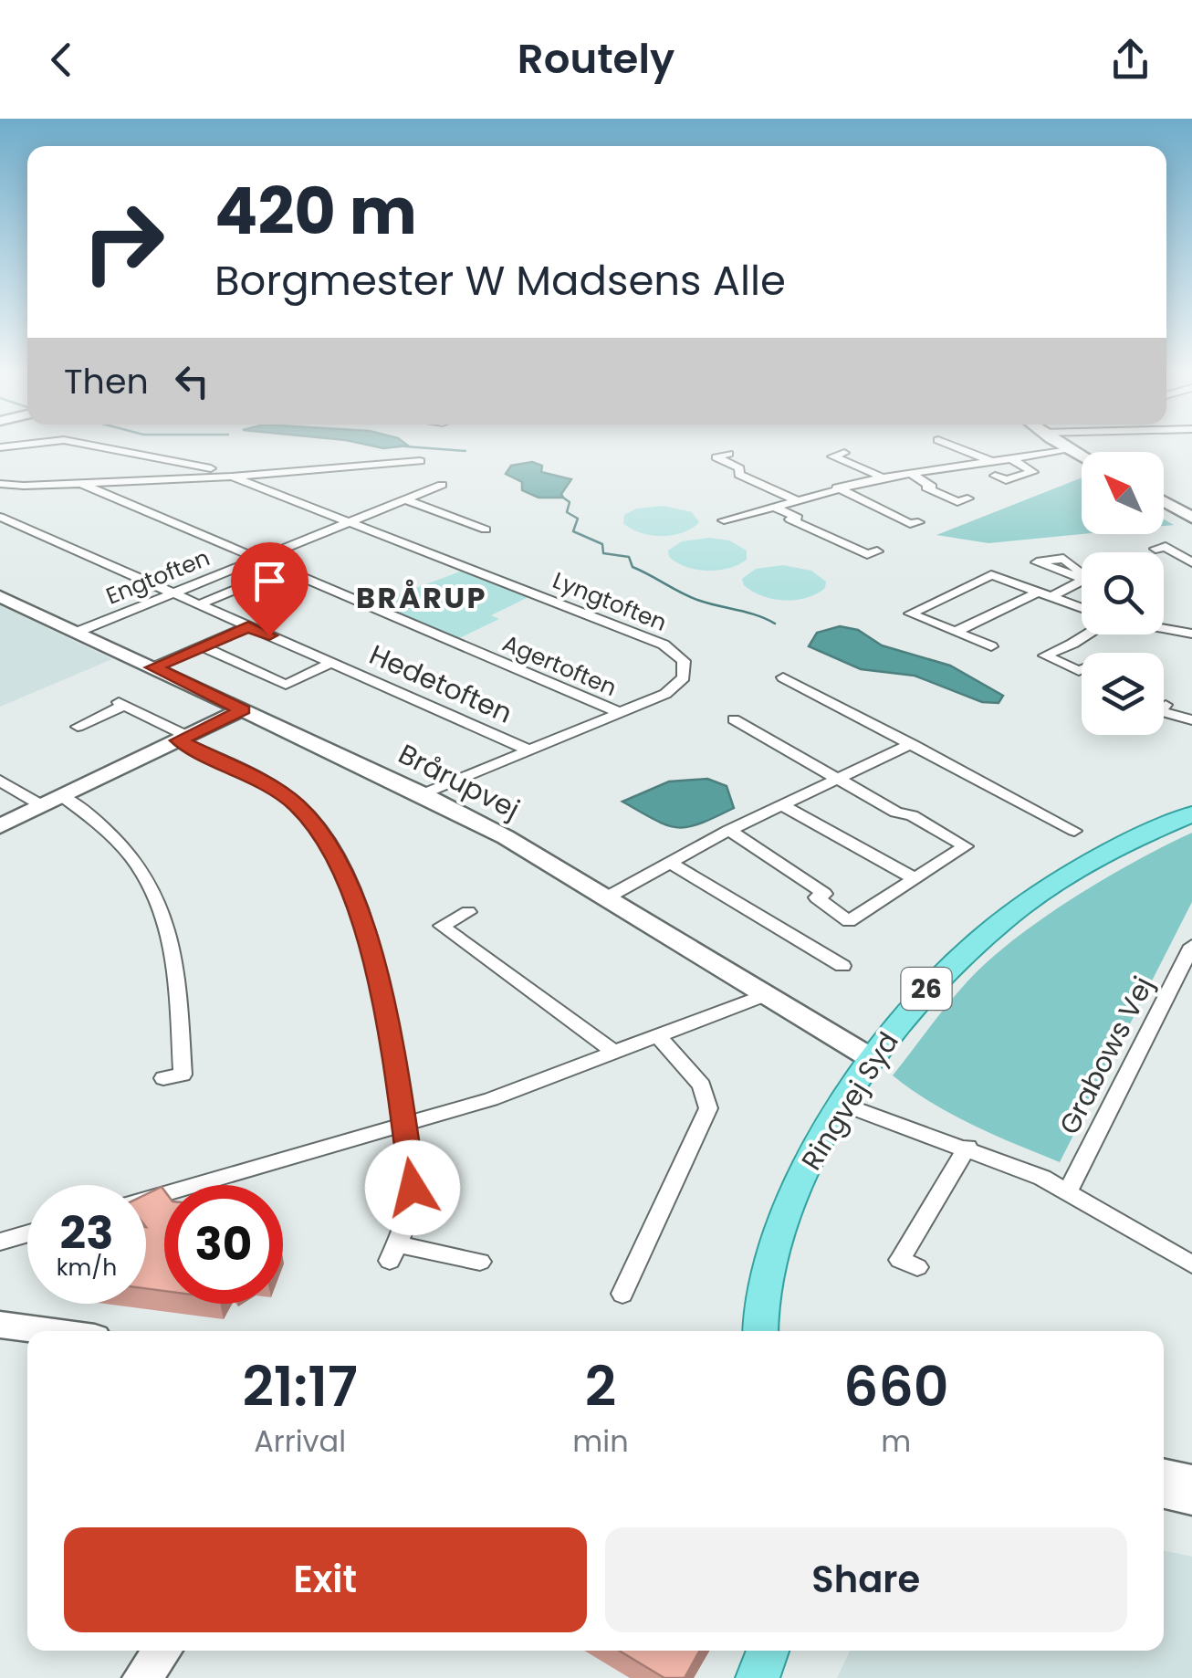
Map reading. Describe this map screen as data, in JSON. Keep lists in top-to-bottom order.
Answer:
{
  "streets": {
    "main road": ["26", "Ringvej Syd"],
    "street": [
      "Engtoften",
      "Lyngtoften",
      "Agertoften",
      "Hedetoften",
      "Brårupvej",
      "Grabows Vej"
    ]
  },
  "crossings": [
    ["Engtoften", "Lyngtoften"],
    ["Engtoften", "Agertoften"],
    ["Engtoften", "Hedetoften"],
    ["Engtoften", "Brårupvej"],
    ["Lyngtoften", "Agertoften"],
    ["Lyngtoften", "Hedetoften"],
    ["Lyngtoften", "Brårupvej"],
    ["Brårupvej", "Ringvej Syd"]
  ],
  "districts": ["BRÅRUP"],
  "north": "top left",
  "page": {
    "header": "Routely",
    "turn": ["420 m", "Borgmester W Madsens Alle"],
    "then": "Then",
    "speed": "23 km/h",
    "limit": "30",
    "eta": [
      "21:17",
      "Arrival",
      "2",
      "min",
      "660",
      "m"
    ],
    "buttons": ["Exit", "Share"]
  }
}
